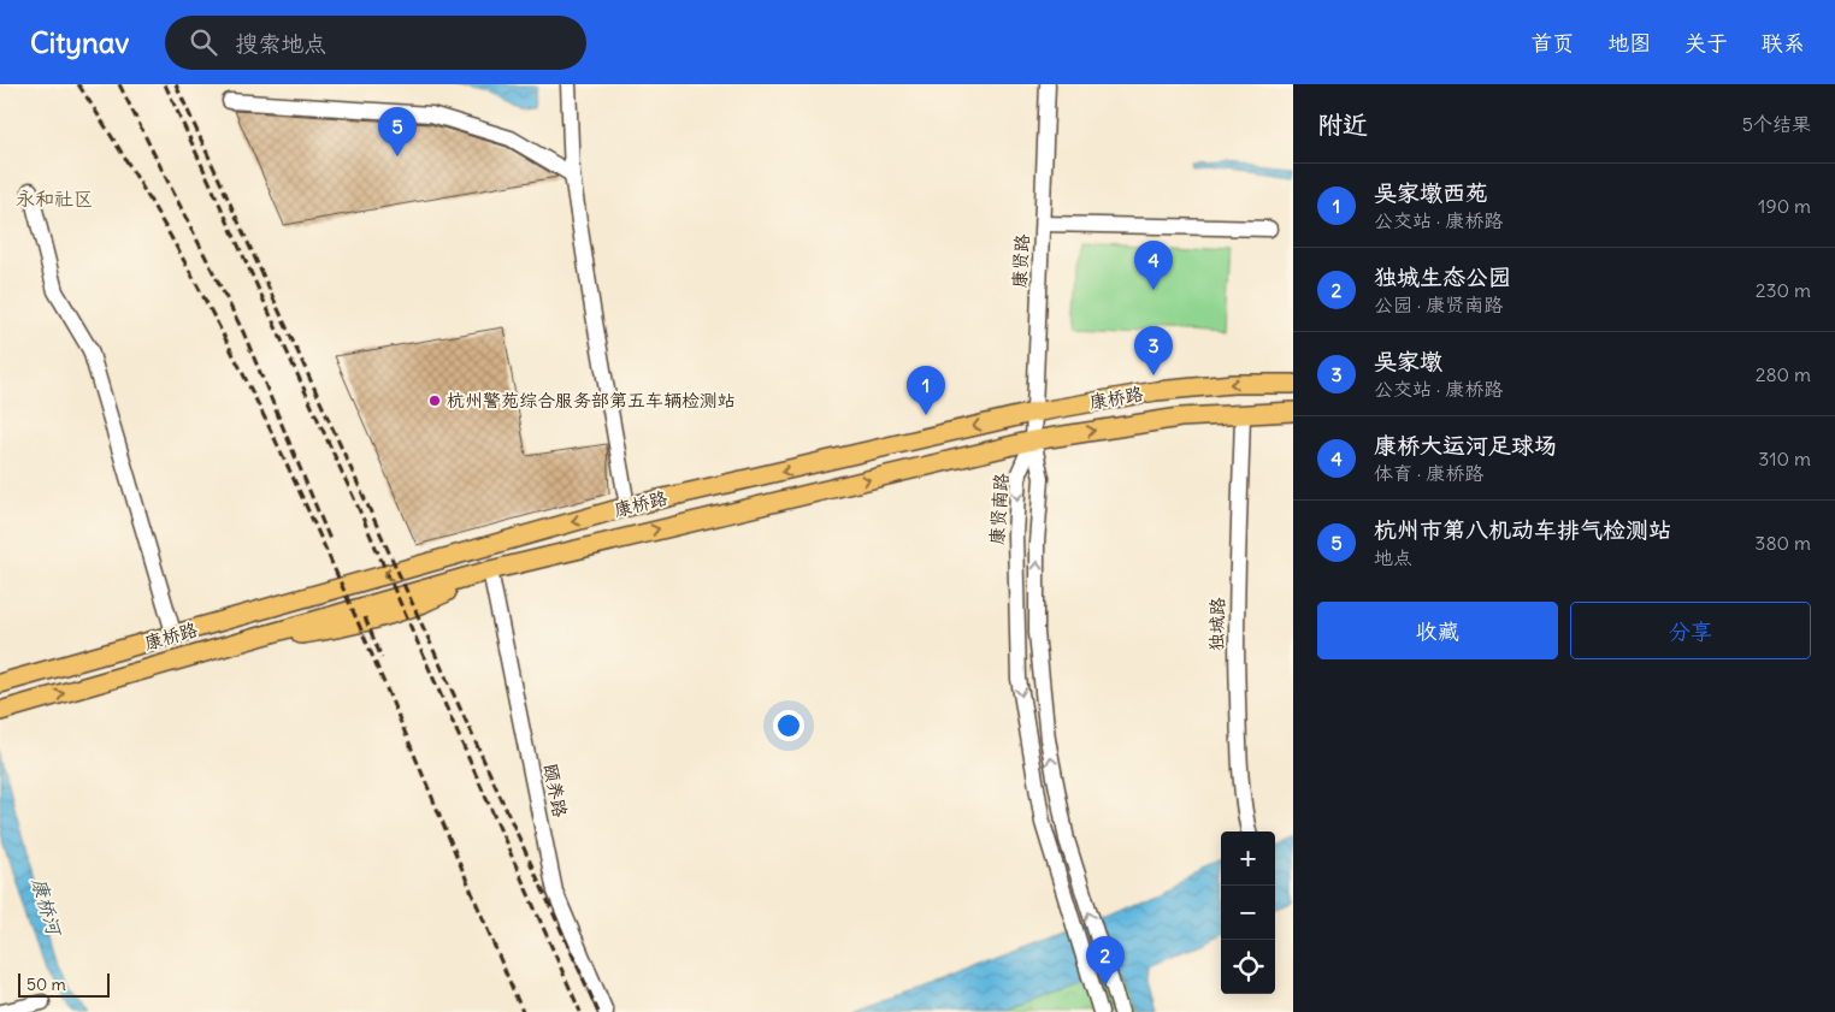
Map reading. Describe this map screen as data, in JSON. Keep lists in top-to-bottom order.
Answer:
{
  "streets": {
    "main road": ["康桥路"],
    "street": [
      "康贤路",
      "康贤南路",
      "独城路",
      "颐养路"
    ]
  },
  "crossings": [
    ["康贤路", "康桥路"],
    ["康贤路", "康贤南路"],
    ["康桥路", "康贤南路"],
    ["康桥路", "独城路"],
    ["康桥路", "颐养路"]
  ],
  "districts": ["永和社区"],
  "water": ["康桥河"],
  "places": ["杭州警苑综合服务部第五车辆检测站"],
  "scale_bar": "50 m",
  "page": {
    "header": "Citynav",
    "search": "搜索地点",
    "nav": [
      "首页",
      "地图",
      "关于",
      "联系"
    ],
    "heading": ["附近", "5个结果"],
    "pins": [
      "5",
      "4",
      "3",
      "1",
      "2"
    ],
    "list": [
      {
        "mark": "1",
        "name": "吴家墩西苑",
        "note": "公交站 · 康桥路",
        "value": "190 m"
      },
      {
        "mark": "2",
        "name": "独城生态公园",
        "note": "公园 · 康贤南路",
        "value": "230 m"
      },
      {
        "mark": "3",
        "name": "吴家墩",
        "note": "公交站 · 康桥路",
        "value": "280 m"
      },
      {
        "mark": "4",
        "name": "康桥大运河足球场",
        "note": "体育 · 康桥路",
        "value": "310 m"
      },
      {
        "mark": "5",
        "name": "杭州市第八机动车排气检测站",
        "note": "地点",
        "value": "380 m"
      }
    ],
    "buttons": ["收藏", "分享"],
    "map_buttons": ["+", "−"],
    "scale": "50 m"
  }
}
